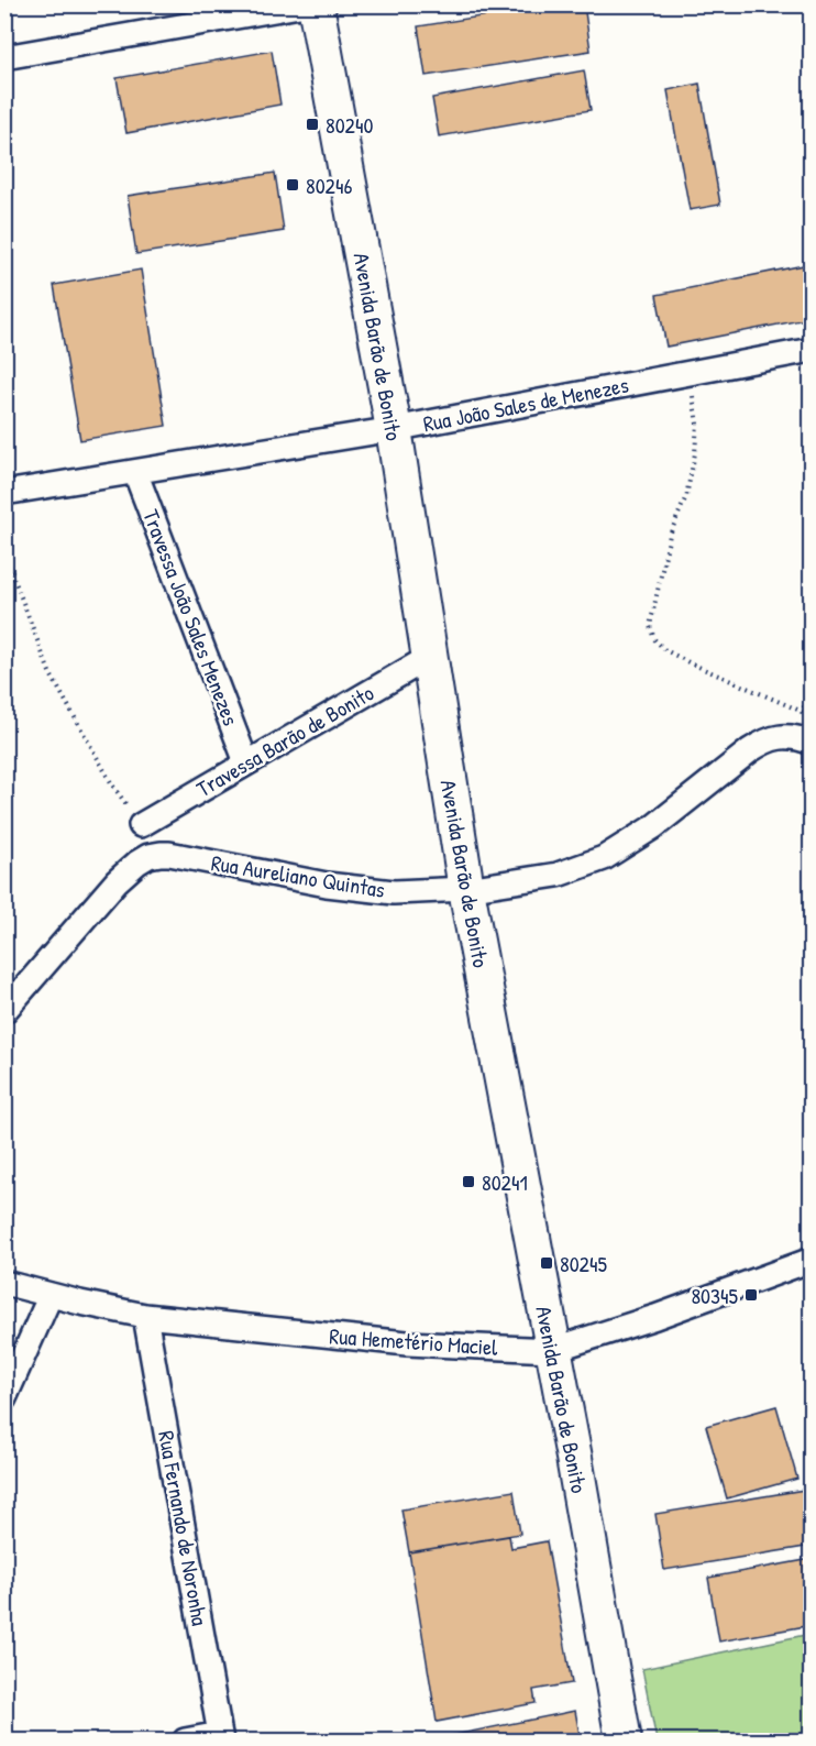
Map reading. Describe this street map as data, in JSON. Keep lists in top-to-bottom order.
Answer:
{
  "streets": {
    "street": [
      "Avenida Barão de Bonito",
      "Rua João Sales de Menezes",
      "Travessa João Sales Menezes",
      "Travessa Barão de Bonito",
      "Rua Aureliano Quintas",
      "Rua Hemetério Maciel",
      "Rua Fernando de Noronha"
    ]
  },
  "crossings": [
    ["Avenida Barão de Bonito", "Rua João Sales de Menezes"],
    ["Avenida Barão de Bonito", "Travessa Barão de Bonito"],
    ["Avenida Barão de Bonito", "Rua Aureliano Quintas"],
    ["Avenida Barão de Bonito", "Rua Hemetério Maciel"],
    ["Rua João Sales de Menezes", "Travessa João Sales Menezes"],
    ["Travessa João Sales Menezes", "Travessa Barão de Bonito"],
    ["Rua Hemetério Maciel", "Rua Fernando de Noronha"]
  ],
  "places": {
    "transit": [
      "80240",
      "80246",
      "80241",
      "80245",
      "80345"
    ]
  }
}
